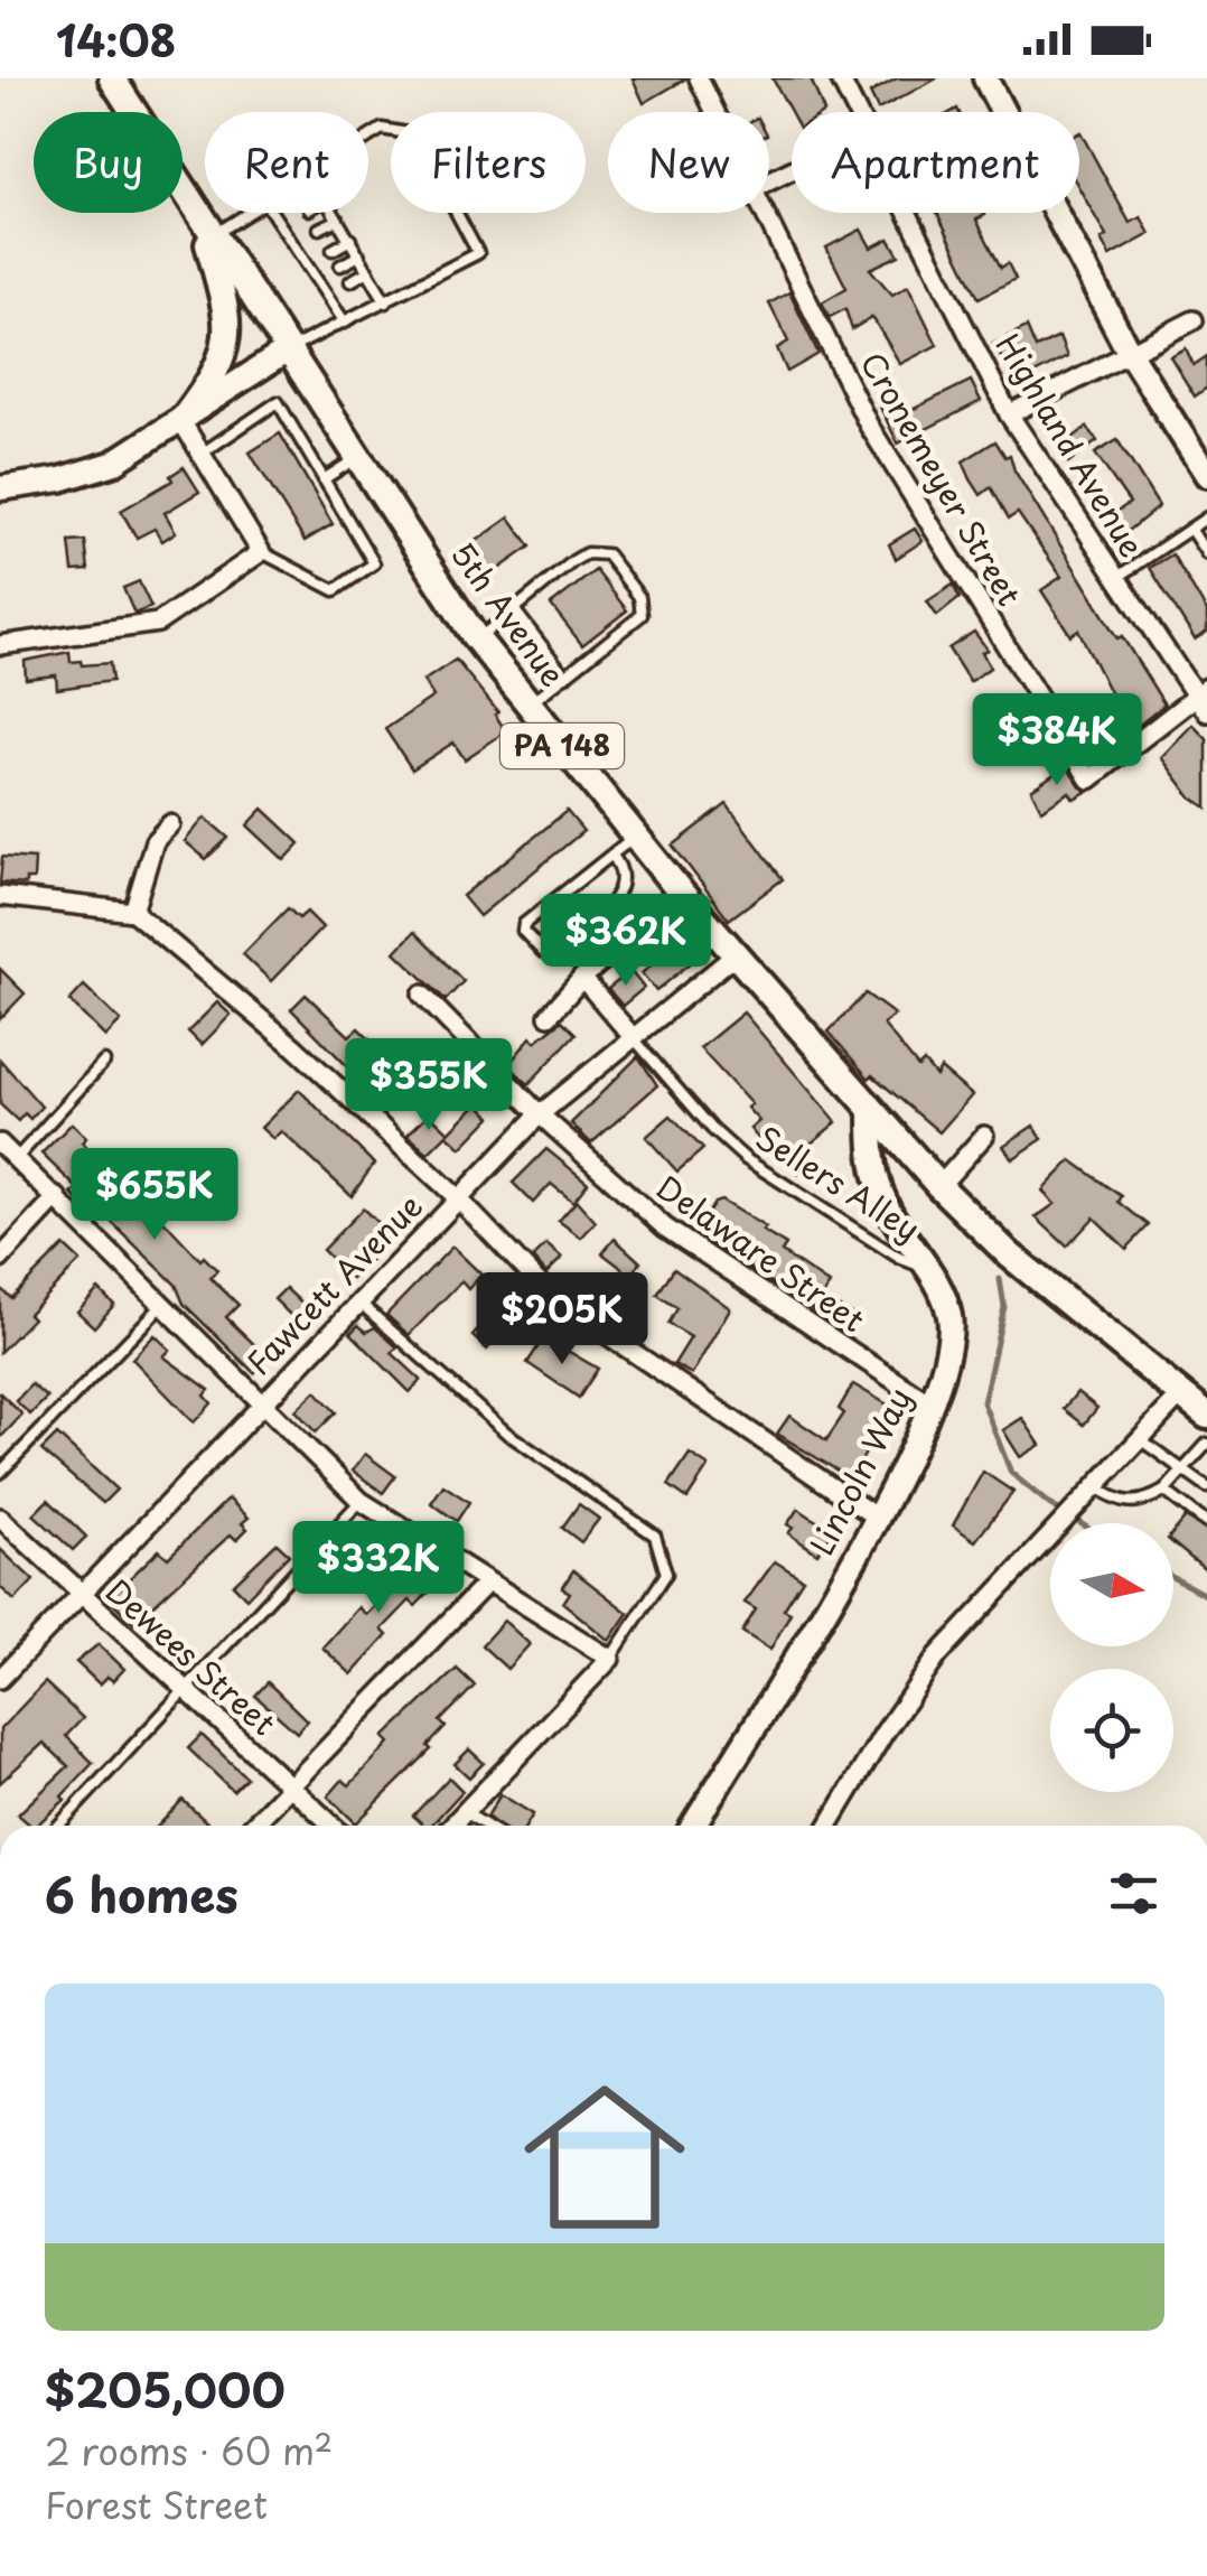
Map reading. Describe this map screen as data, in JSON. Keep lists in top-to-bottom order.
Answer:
{
  "streets": {
    "main road": ["5th Avenue", "PA 148", "Lincoln Way"],
    "street": [
      "Highland Avenue",
      "Cronemeyer Street",
      "Delaware Street",
      "Fawcett Avenue",
      "Dewees Street"
    ],
    "lane": ["Sellers Alley"]
  },
  "crossings": [
    ["Highland Avenue", "Cronemeyer Street"],
    ["5th Avenue", "Fawcett Avenue"],
    ["5th Avenue", "Lincoln Way"],
    ["Sellers Alley", "Fawcett Avenue"],
    ["Sellers Alley", "Lincoln Way"],
    ["Delaware Street", "Fawcett Avenue"],
    ["Delaware Street", "Lincoln Way"],
    ["Fawcett Avenue", "Dewees Street"]
  ],
  "north": "right",
  "page": {
    "status": "14:08",
    "chip": [
      "Buy",
      "Rent",
      "Filters",
      "New",
      "Apartment"
    ],
    "price": [
      "$384K",
      "$362K",
      "$355K",
      "$655K",
      "$205K",
      "$332K"
    ],
    "heading": "6 homes",
    "list": [
      {
        "name": "$205,000",
        "note": "2 rooms · 60 m² · Forest Street"
      }
    ]
  }
}
